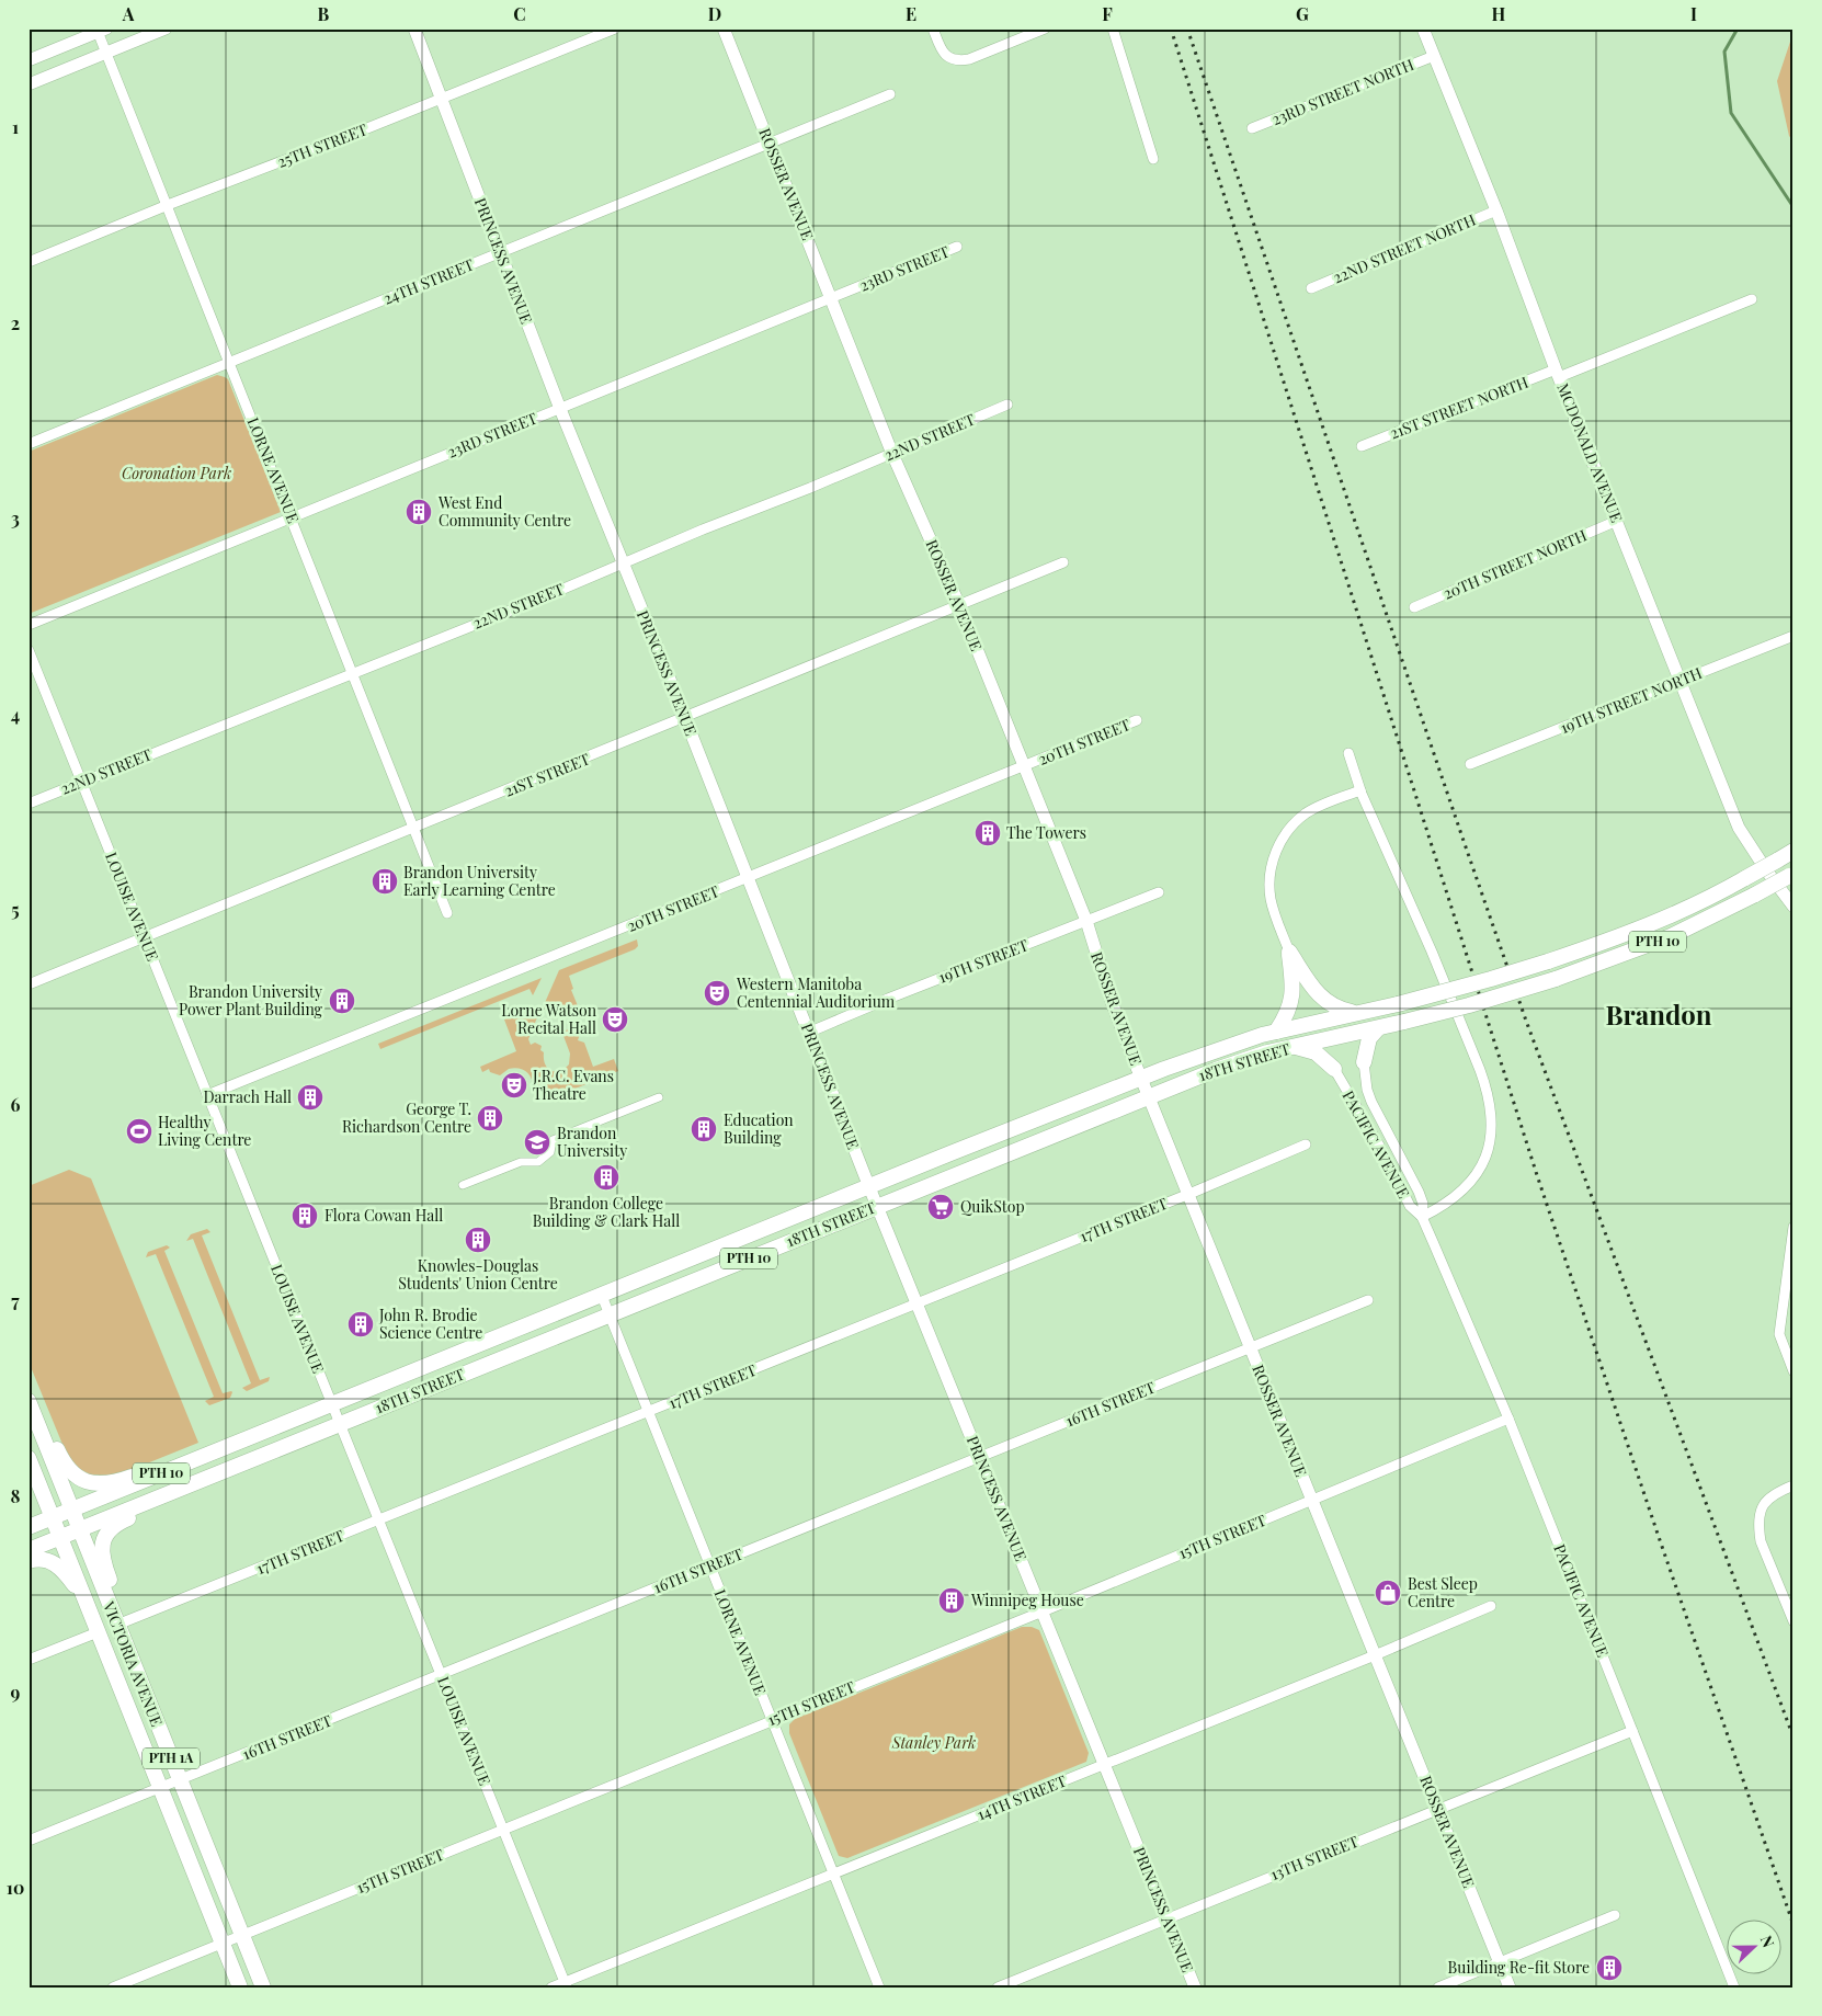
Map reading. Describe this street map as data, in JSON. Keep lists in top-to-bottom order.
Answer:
{
  "streets": {
    "main road": [
      "PTH 10",
      "18TH STREET",
      "VICTORIA AVENUE",
      "PTH 1A"
    ],
    "street": [
      "23RD STREET NORTH",
      "25TH STREET",
      "ROSSER AVENUE",
      "22ND STREET NORTH",
      "PRINCESS AVENUE",
      "23RD STREET",
      "24TH STREET",
      "21ST STREET NORTH",
      "22ND STREET",
      "MCDONALD AVENUE",
      "LORNE AVENUE",
      "20TH STREET NORTH",
      "19TH STREET NORTH",
      "20TH STREET",
      "21ST STREET",
      "LOUISE AVENUE",
      "19TH STREET",
      "PACIFIC AVENUE",
      "17TH STREET",
      "16TH STREET",
      "15TH STREET",
      "14TH STREET",
      "13TH STREET"
    ]
  },
  "crossings": [
    ["23RD STREET NORTH", "MCDONALD AVENUE"],
    ["25TH STREET", "PRINCESS AVENUE"],
    ["25TH STREET", "LORNE AVENUE"],
    ["ROSSER AVENUE", "23RD STREET"],
    ["ROSSER AVENUE", "24TH STREET"],
    ["ROSSER AVENUE", "22ND STREET"],
    ["ROSSER AVENUE", "20TH STREET"],
    ["ROSSER AVENUE", "21ST STREET"],
    ["ROSSER AVENUE", "19TH STREET"],
    ["ROSSER AVENUE", "18TH STREET"],
    ["ROSSER AVENUE", "17TH STREET"],
    ["ROSSER AVENUE", "16TH STREET"],
    ["ROSSER AVENUE", "15TH STREET"],
    ["ROSSER AVENUE", "14TH STREET"],
    ["ROSSER AVENUE", "13TH STREET"],
    ["22ND STREET NORTH", "MCDONALD AVENUE"],
    ["PRINCESS AVENUE", "23RD STREET"],
    ["PRINCESS AVENUE", "24TH STREET"],
    ["PRINCESS AVENUE", "22ND STREET"],
    ["PRINCESS AVENUE", "20TH STREET"],
    ["PRINCESS AVENUE", "21ST STREET"],
    ["PRINCESS AVENUE", "19TH STREET"],
    ["PRINCESS AVENUE", "18TH STREET"],
    ["PRINCESS AVENUE", "17TH STREET"],
    ["PRINCESS AVENUE", "16TH STREET"],
    ["PRINCESS AVENUE", "15TH STREET"],
    ["PRINCESS AVENUE", "14TH STREET"],
    ["PRINCESS AVENUE", "13TH STREET"],
    ["23RD STREET", "LORNE AVENUE"],
    ["24TH STREET", "LORNE AVENUE"],
    ["21ST STREET NORTH", "MCDONALD AVENUE"],
    ["22ND STREET", "LORNE AVENUE"],
    ["22ND STREET", "LOUISE AVENUE"],
    ["MCDONALD AVENUE", "20TH STREET NORTH"],
    ["MCDONALD AVENUE", "19TH STREET NORTH"],
    ["MCDONALD AVENUE", "PTH 10"],
    ["MCDONALD AVENUE", "18TH STREET"],
    ["LORNE AVENUE", "21ST STREET"],
    ["LORNE AVENUE", "18TH STREET"],
    ["LORNE AVENUE", "17TH STREET"],
    ["LORNE AVENUE", "16TH STREET"],
    ["LORNE AVENUE", "15TH STREET"],
    ["LORNE AVENUE", "14TH STREET"],
    ["20TH STREET", "LOUISE AVENUE"],
    ["21ST STREET", "LOUISE AVENUE"],
    ["LOUISE AVENUE", "18TH STREET"],
    ["LOUISE AVENUE", "17TH STREET"],
    ["LOUISE AVENUE", "16TH STREET"],
    ["LOUISE AVENUE", "15TH STREET"],
    ["LOUISE AVENUE", "14TH STREET"],
    ["PTH 10", "18TH STREET"],
    ["18TH STREET", "VICTORIA AVENUE"],
    ["PACIFIC AVENUE", "15TH STREET"],
    ["PACIFIC AVENUE", "13TH STREET"],
    ["17TH STREET", "VICTORIA AVENUE"],
    ["16TH STREET", "VICTORIA AVENUE"],
    ["15TH STREET", "VICTORIA AVENUE"]
  ],
  "districts": ["Brandon"],
  "parks": ["Coronation Park", "Stanley Park"],
  "places": {
    "building": [
      "West End Community Centre",
      "The Towers",
      "Brandon University Early Learning Centre",
      "Brandon University Power Plant Building",
      "Darrach Hall",
      "George T. Richardson Centre",
      "Education Building",
      "Brandon College Building & Clark Hall",
      "Flora Cowan Hall",
      "Knowles-Douglas Students' Union Centre",
      "John R. Brodie Science Centre",
      "Winnipeg House",
      "Building Re-fit Store"
    ],
    "theatre": ["Western Manitoba Centennial Auditorium", "Lorne Watson Recital Hall", "J.R.C. Evans Theatre"],
    "sports": ["Healthy Living Centre"],
    "school or university": ["Brandon University"],
    "supermarket": ["QuikStop"],
    "shop": ["Best Sleep Centre"]
  },
  "north": "right",
  "grid": {
    "columns": [
      "A",
      "B",
      "C",
      "D",
      "E",
      "F",
      "G",
      "H",
      "I"
    ],
    "rows": [
      "1",
      "2",
      "3",
      "4",
      "5",
      "6",
      "7",
      "8",
      "9",
      "10"
    ]
  }
}
